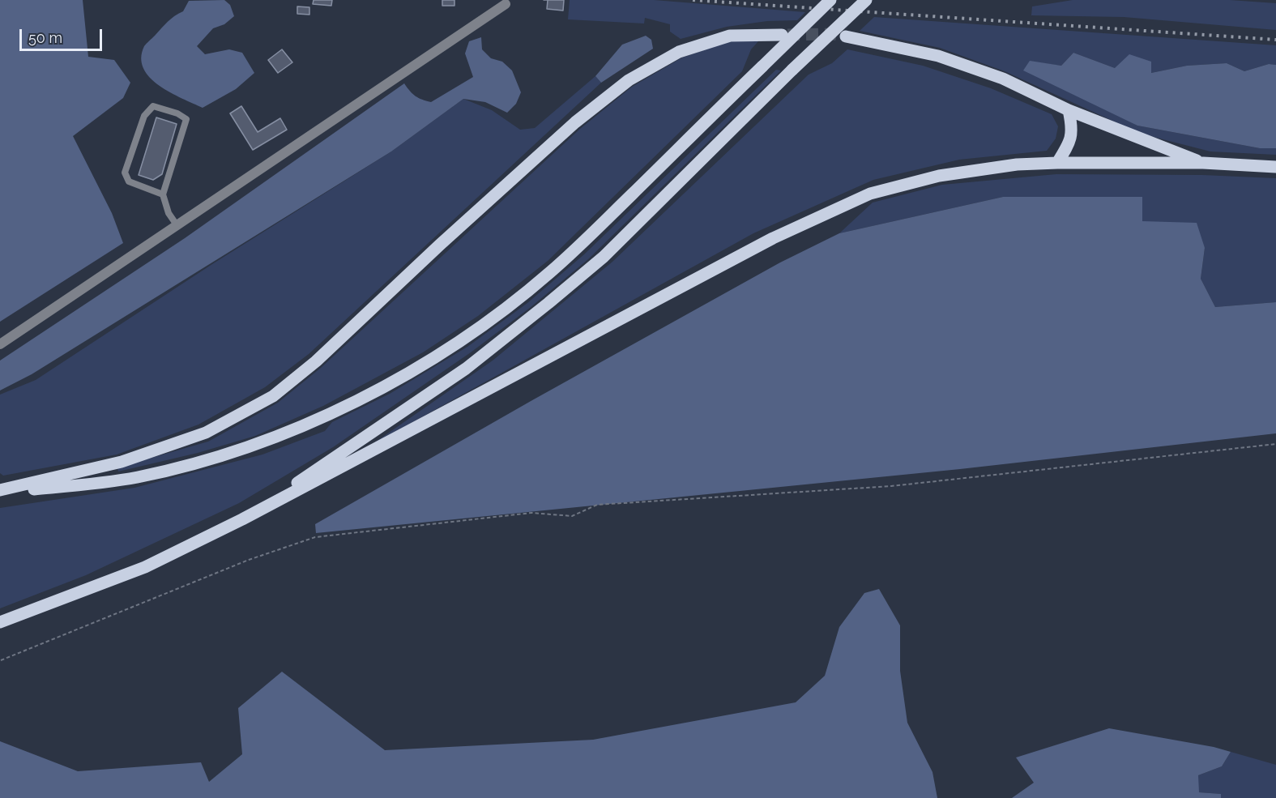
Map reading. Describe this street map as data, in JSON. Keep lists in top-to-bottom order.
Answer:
{
  "scale_bar": "50 m"
}
